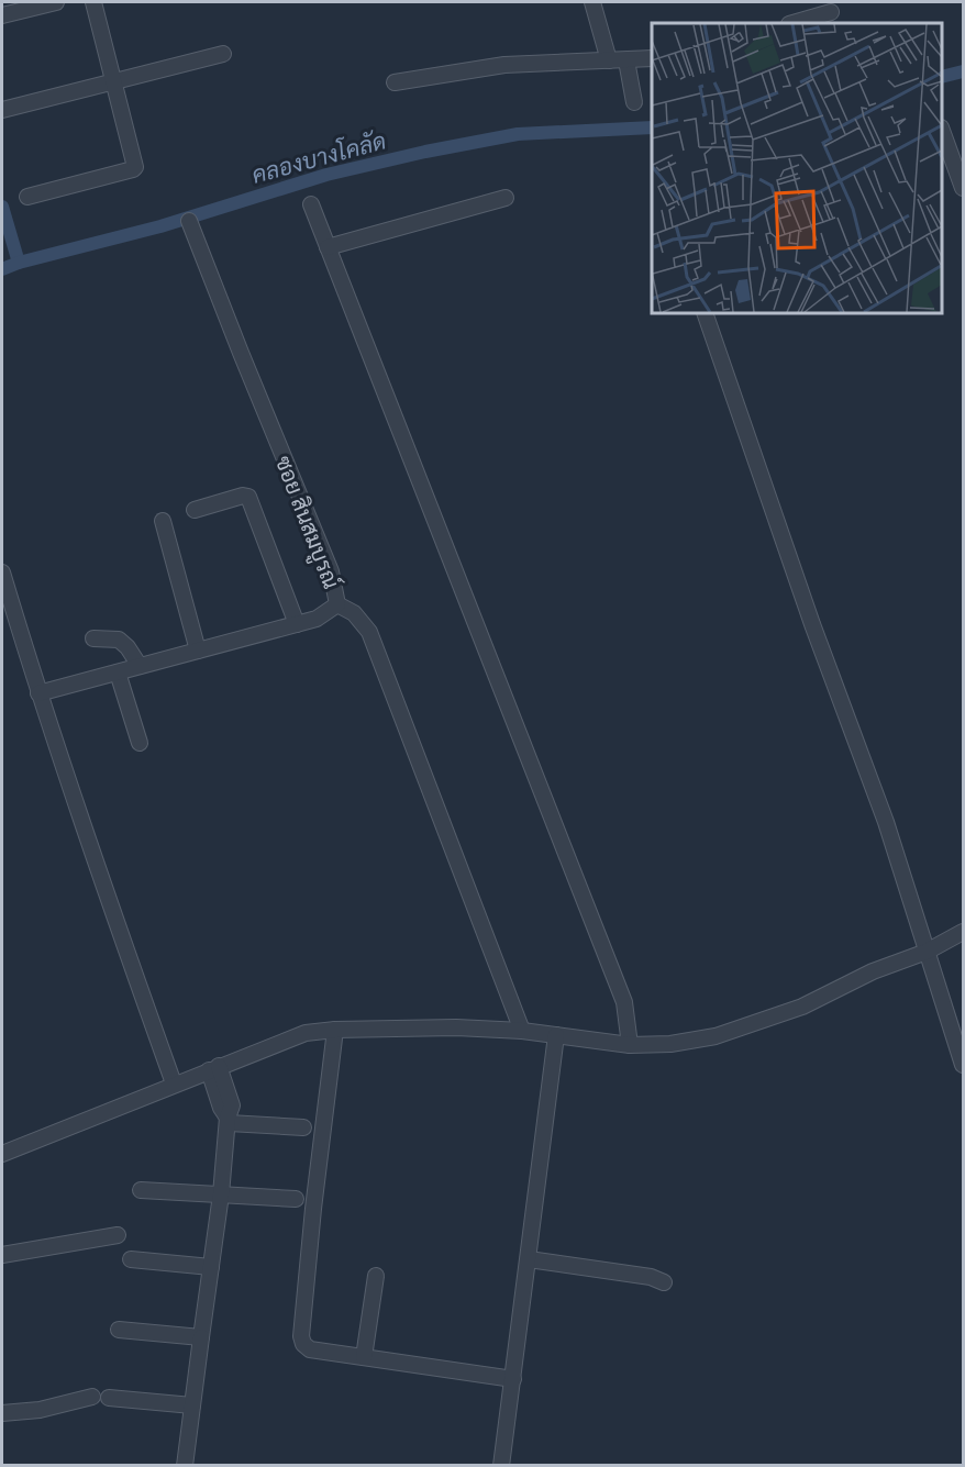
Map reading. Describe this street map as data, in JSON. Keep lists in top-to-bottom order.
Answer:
{
  "streets": {
    "street": ["ซอย สินสมบูรณ์"]
  },
  "water": ["คลองบางโคลัด"]
}
